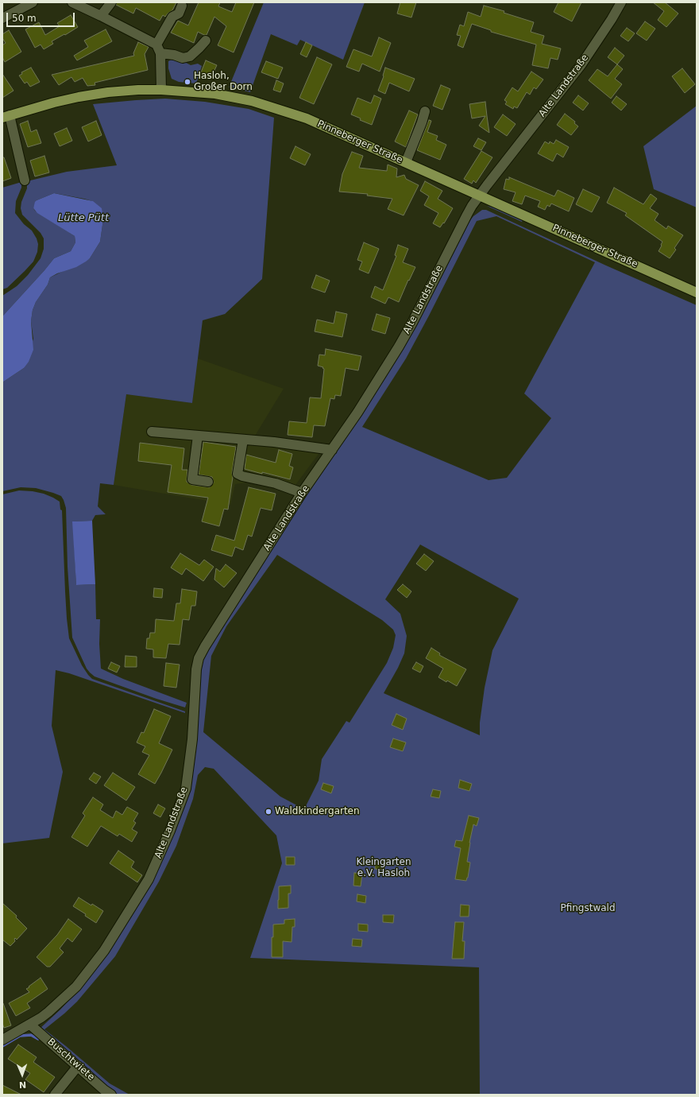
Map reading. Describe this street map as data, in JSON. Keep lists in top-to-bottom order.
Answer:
{
  "streets": {
    "main road": ["Pinneberger Straße"],
    "street": ["Alte Landstraße", "Buschtwiete"]
  },
  "crossings": [
    ["Alte Landstraße", "Pinneberger Straße"],
    ["Alte Landstraße", "Buschtwiete"]
  ],
  "water": ["Lütte Pütt"],
  "parks": ["Kleingarten e.V. Hasloh", "Pfingstwald"],
  "places": ["Hasloh, Großer Dorn", "Waldkindergarten"],
  "scale_bar": "50 m",
  "north": "bottom"
}
